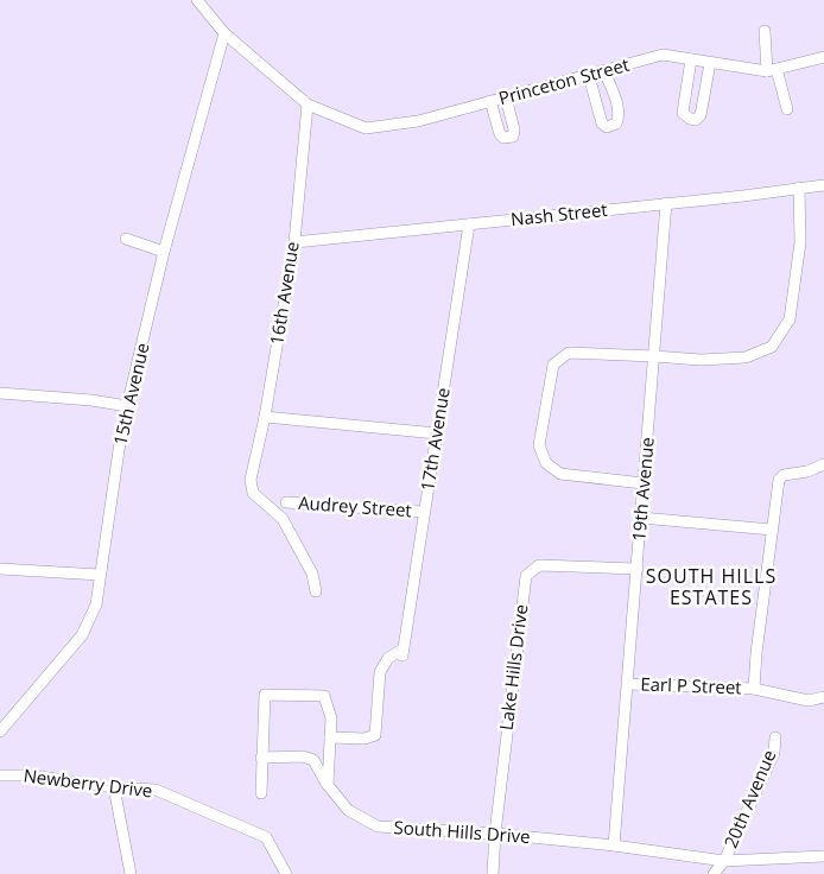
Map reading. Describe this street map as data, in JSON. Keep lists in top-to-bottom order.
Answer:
{
  "streets": {
    "street": [
      "Princeton Street",
      "Nash Street",
      "16th Avenue",
      "15th Avenue",
      "17th Avenue",
      "19th Avenue",
      "Audrey Street",
      "Lake Hills Drive",
      "Earl P Street",
      "Newberry Drive",
      "20th Avenue",
      "South Hills Drive"
    ]
  },
  "crossings": [
    ["Princeton Street", "16th Avenue"],
    ["Princeton Street", "15th Avenue"],
    ["Nash Street", "16th Avenue"],
    ["Nash Street", "17th Avenue"],
    ["Nash Street", "19th Avenue"],
    ["17th Avenue", "Audrey Street"],
    ["19th Avenue", "Lake Hills Drive"],
    ["19th Avenue", "Earl P Street"],
    ["19th Avenue", "South Hills Drive"],
    ["Lake Hills Drive", "South Hills Drive"],
    ["20th Avenue", "South Hills Drive"]
  ],
  "districts": ["SOUTH HILLS ESTATES"]
}
